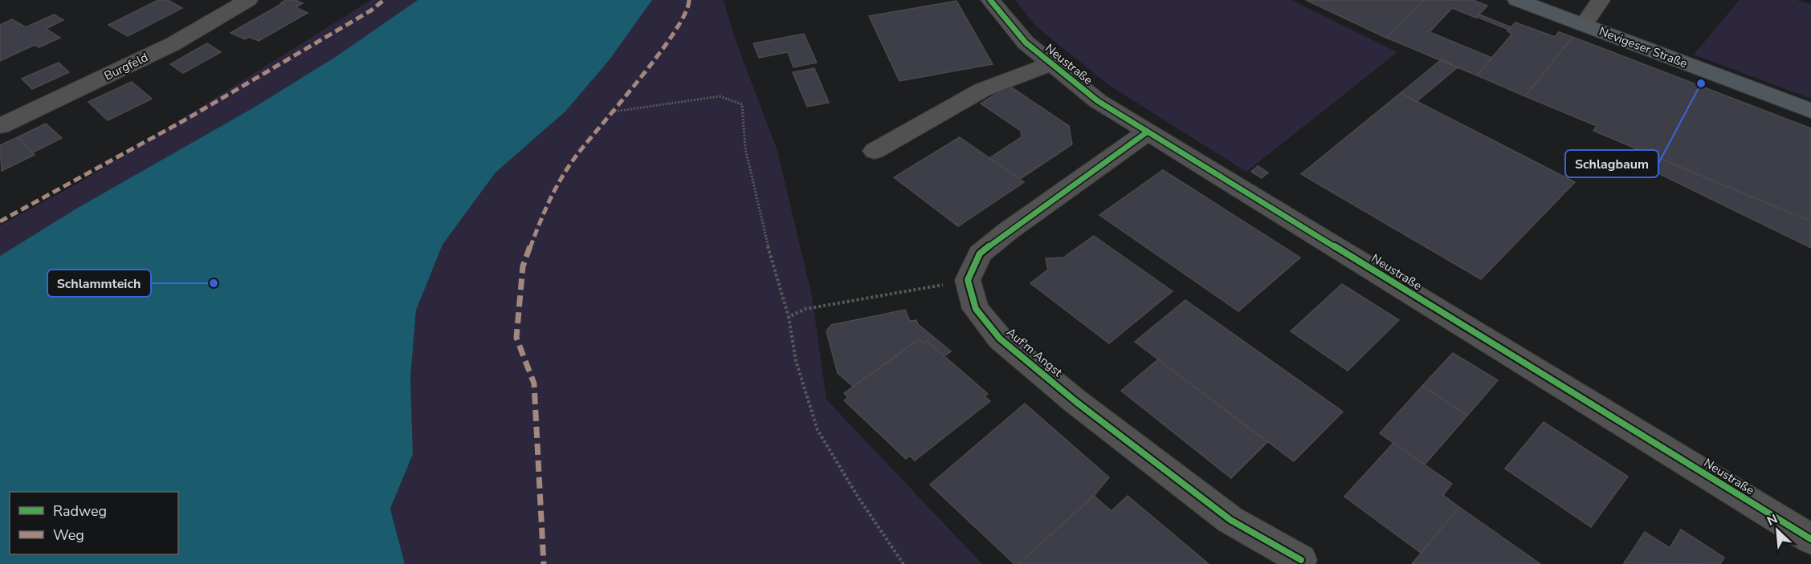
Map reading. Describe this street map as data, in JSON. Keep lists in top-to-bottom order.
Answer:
{
  "streets": {
    "main road": ["Nevigeser Straße"],
    "street": ["Neustraße", "Burgfeld", "Auf'm Angst"]
  },
  "places": ["Schlagbaum", "Schlammteich"],
  "legend": ["Radweg", "Weg"],
  "north": "top left"
}
